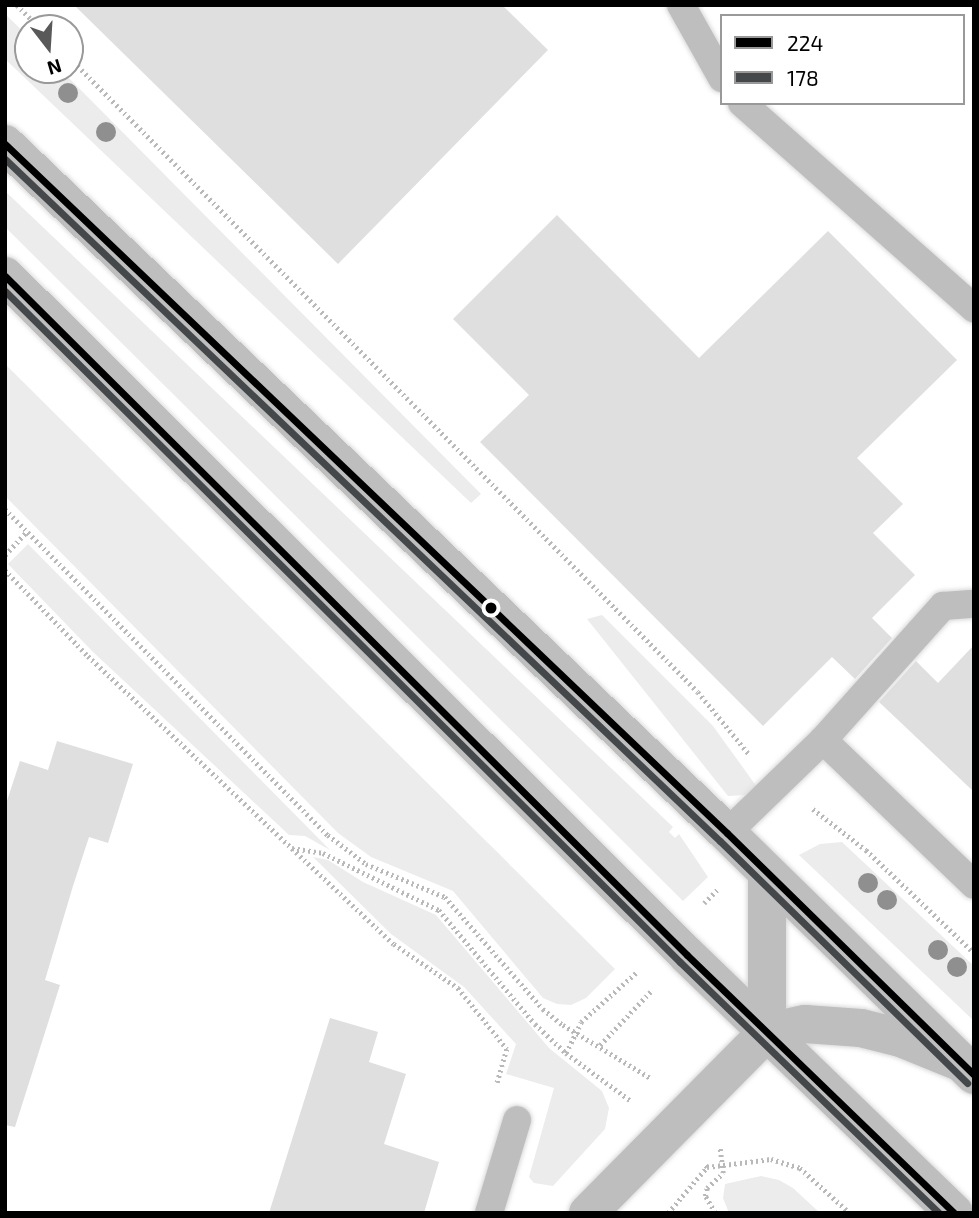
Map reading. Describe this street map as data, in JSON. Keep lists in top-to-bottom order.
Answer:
{
  "lines": ["transit line 224", "transit line 178"],
  "legend": ["224", "178"],
  "north": "bottom"
}
